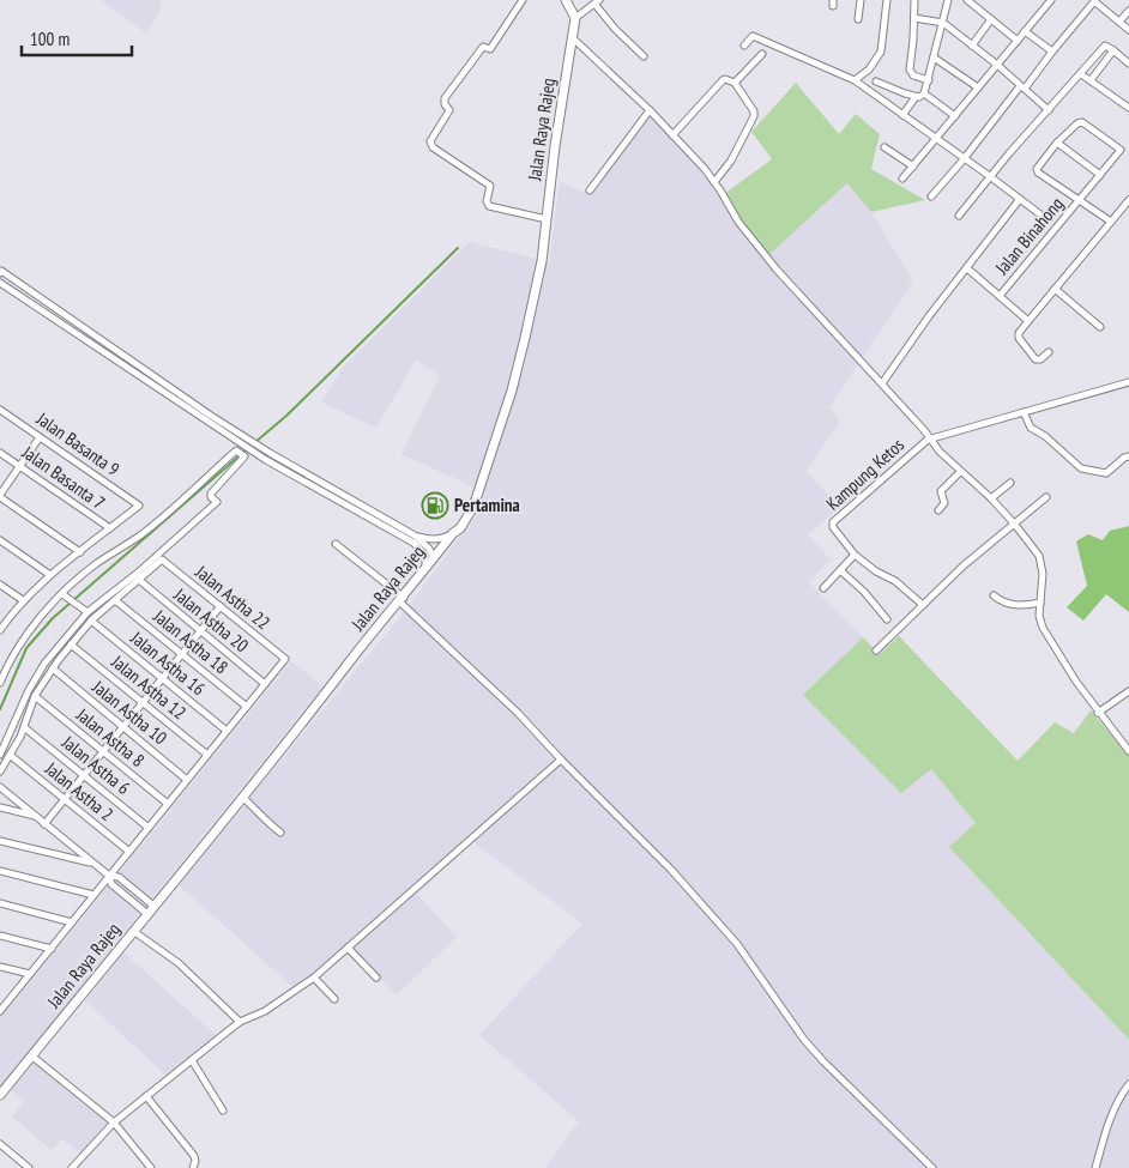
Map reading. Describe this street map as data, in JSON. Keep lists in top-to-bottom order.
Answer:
{
  "streets": {
    "main road": ["Jalan Raya Rajeg"],
    "street": [
      "Jalan Binahong",
      "Jalan Basanta 9",
      "Kampung Ketos",
      "Jalan Basanta 7",
      "Jalan Astha 22",
      "Jalan Astha 20",
      "Jalan Astha 18",
      "Jalan Astha 16",
      "Jalan Astha 12",
      "Jalan Astha 10",
      "Jalan Astha 8",
      "Jalan Astha 6",
      "Jalan Astha 2"
    ]
  },
  "crossings": [
    ["Jalan Basanta 9", "Jalan Basanta 7"],
    ["Jalan Astha 22", "Jalan Astha 20"]
  ],
  "places": {
    "fuel station": ["Pertamina"]
  },
  "scale_bar": "100 m"
}
